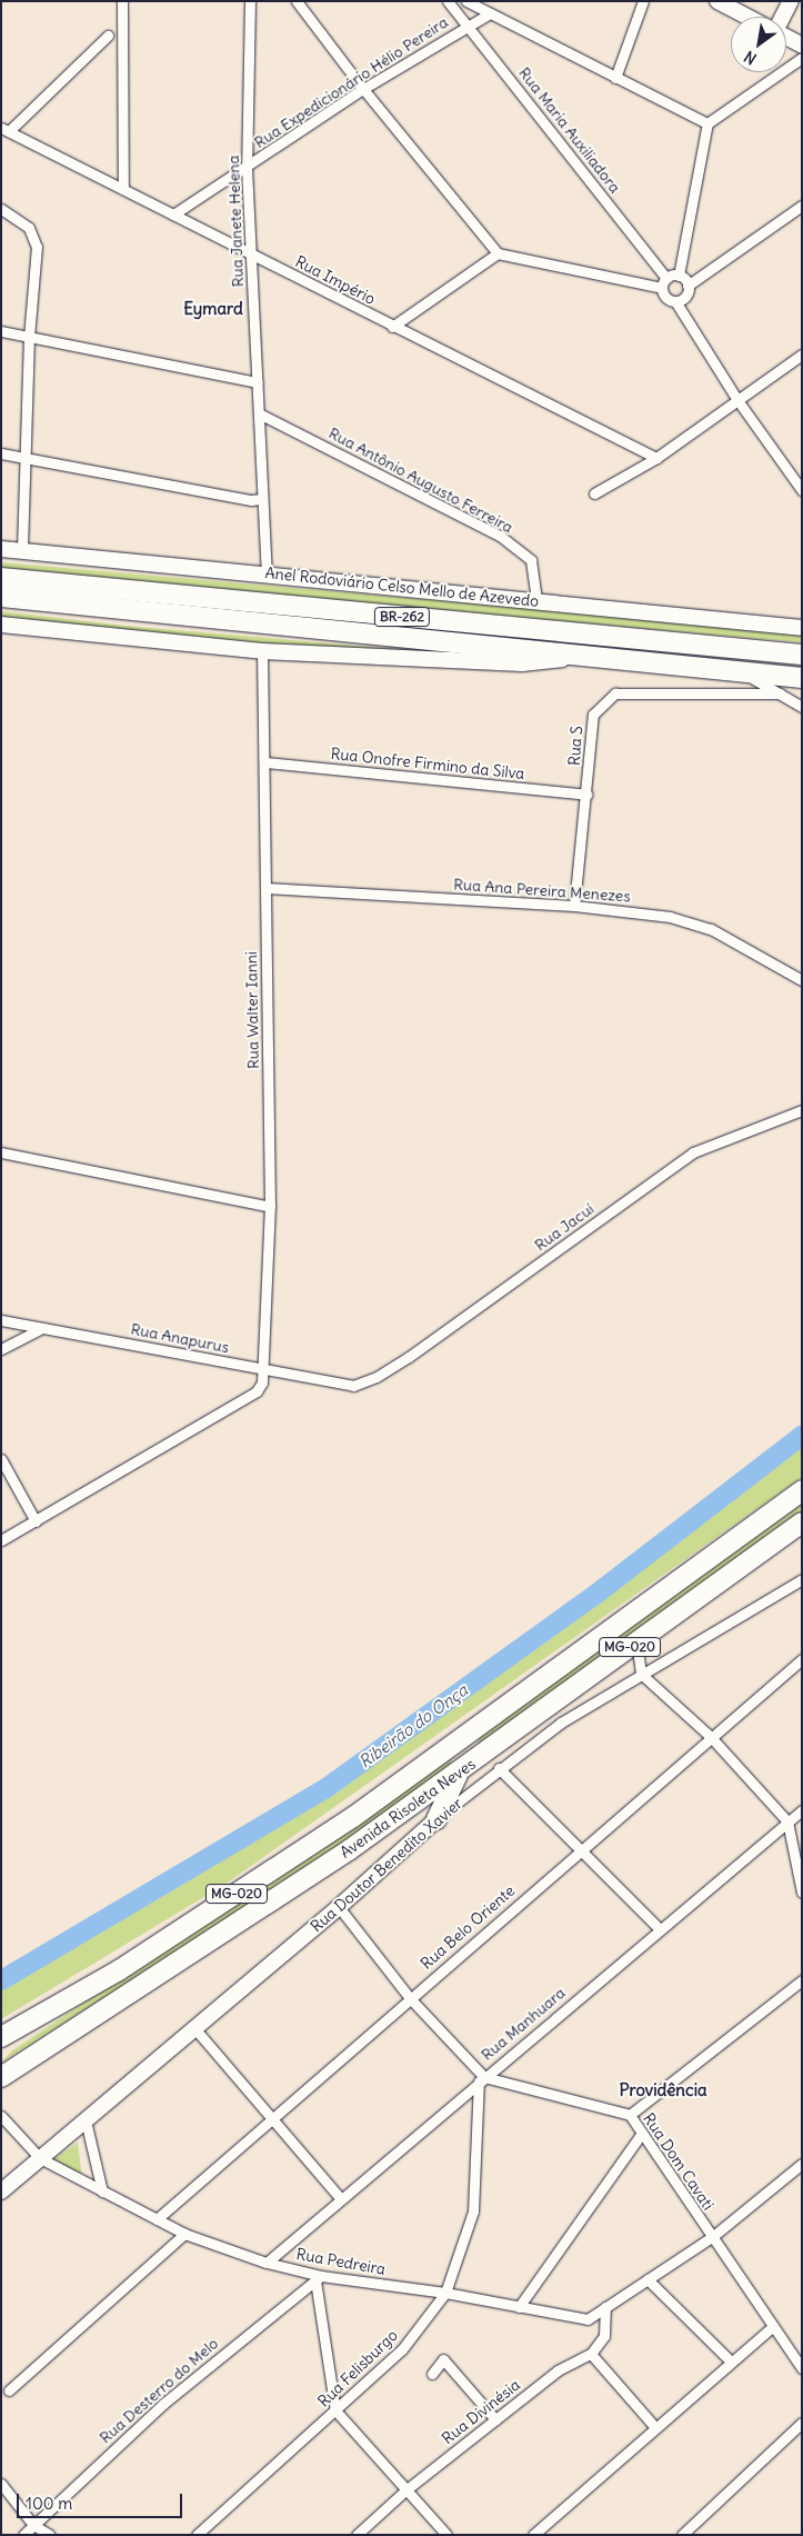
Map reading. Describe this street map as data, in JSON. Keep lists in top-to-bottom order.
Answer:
{
  "streets": {
    "highway": [
      "Anel Rodoviário Celso Mello de Azevedo",
      "BR-262",
      "MG-020",
      "Avenida Risoleta Neves"
    ],
    "main road": ["Rua Doutor Benedito Xavier"],
    "street": [
      "Rua Expedicionário Hélio Pereira",
      "Rua Maria Auxiliadora",
      "Rua Janete Helena",
      "Rua Império",
      "Rua Antônio Augusto Ferreira",
      "Rua S",
      "Rua Onofre Firmino da Silva",
      "Rua Ana Pereira Menezes",
      "Rua Walter Ianni",
      "Rua Jacuí",
      "Rua Anapurus",
      "Rua Belo Oriente",
      "Rua Manhuara",
      "Rua Dom Cavati",
      "Rua Pedreira",
      "Rua Felisburgo",
      "Rua Desterro do Melo",
      "Rua Divinésia"
    ]
  },
  "crossings": [
    ["Rua Expedicionário Hélio Pereira", "Rua Maria Auxiliadora"],
    ["Rua Expedicionário Hélio Pereira", "Rua Janete Helena"],
    ["Rua Expedicionário Hélio Pereira", "Rua Império"],
    ["Rua Janete Helena", "Rua Império"],
    ["Rua Janete Helena", "Rua Antônio Augusto Ferreira"],
    ["Rua Janete Helena", "Anel Rodoviário Celso Mello de Azevedo"],
    ["Rua Antônio Augusto Ferreira", "Anel Rodoviário Celso Mello de Azevedo"],
    ["Rua S", "Rua Onofre Firmino da Silva"],
    ["Rua S", "Rua Ana Pereira Menezes"],
    ["Rua Onofre Firmino da Silva", "Rua Walter Ianni"],
    ["Rua Ana Pereira Menezes", "Rua Walter Ianni"],
    ["Rua Walter Ianni", "Rua Anapurus"],
    ["Rua Jacuí", "Rua Anapurus"],
    ["Rua Doutor Benedito Xavier", "Rua Pedreira"],
    ["Rua Belo Oriente", "Rua Pedreira"],
    ["Rua Manhuara", "Rua Dom Cavati"],
    ["Rua Manhuara", "Rua Pedreira"],
    ["Rua Manhuara", "Rua Felisburgo"],
    ["Rua Dom Cavati", "Rua Felisburgo"],
    ["Rua Pedreira", "Rua Felisburgo"],
    ["Rua Pedreira", "Rua Desterro do Melo"]
  ],
  "districts": ["Eymard", "Providência"],
  "water": ["Ribeirão do Onça"],
  "scale_bar": "100 m",
  "north": "bottom left"
}
